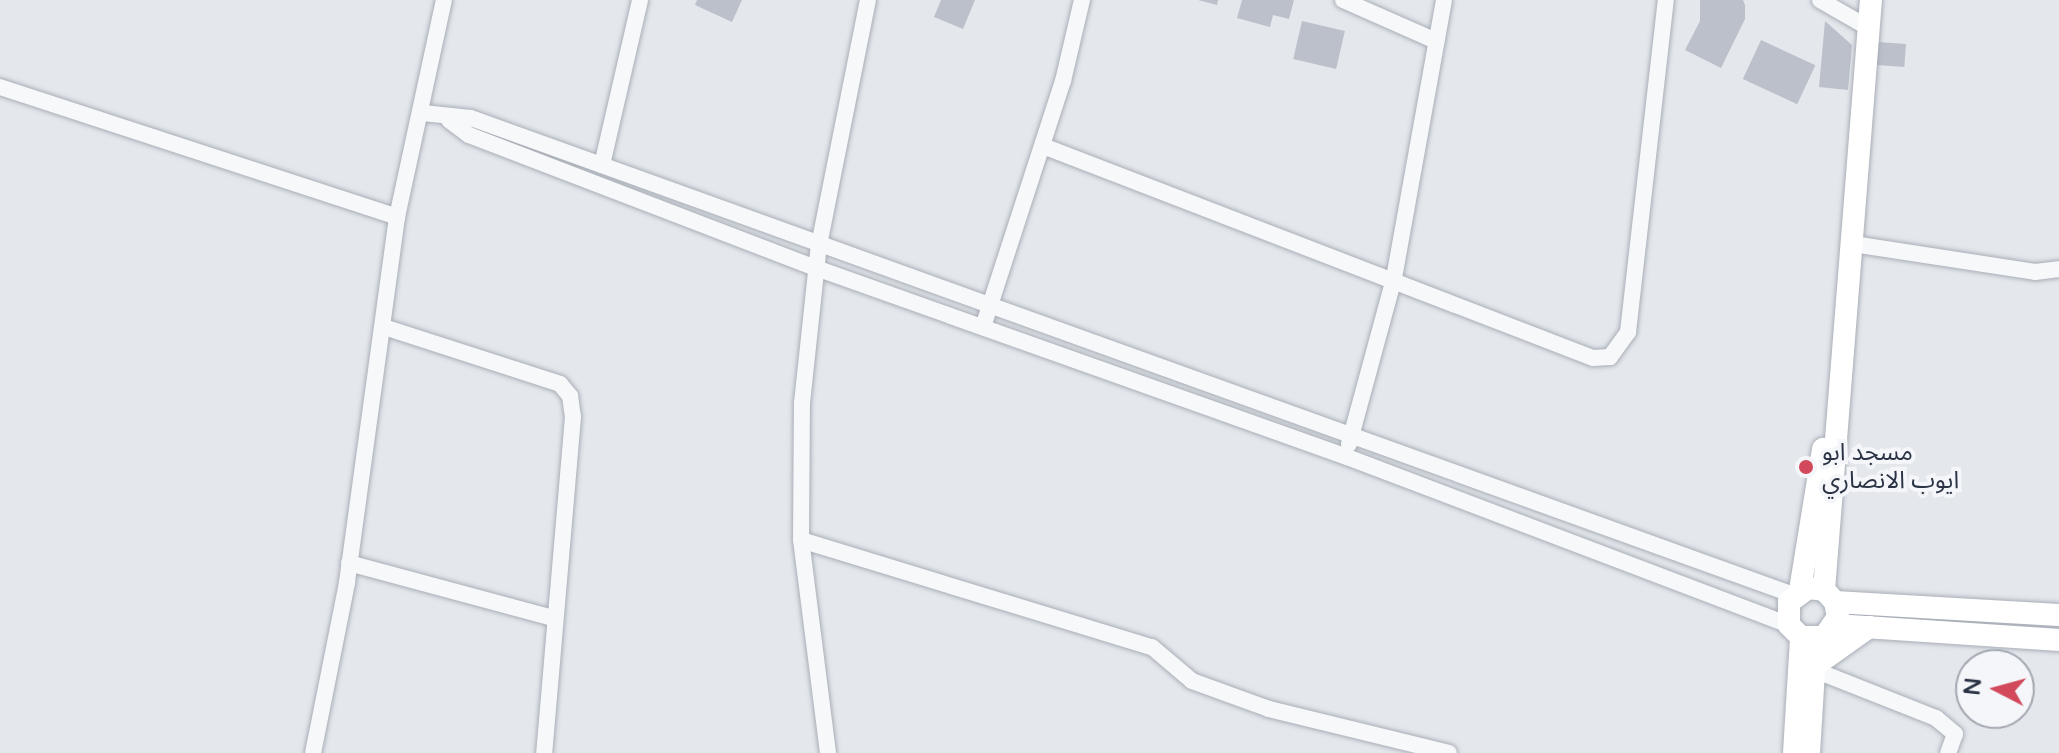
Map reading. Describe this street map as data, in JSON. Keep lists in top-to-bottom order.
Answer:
{
  "places": ["مسجد ابو ايوب الانصاري"],
  "north": "left"
}
